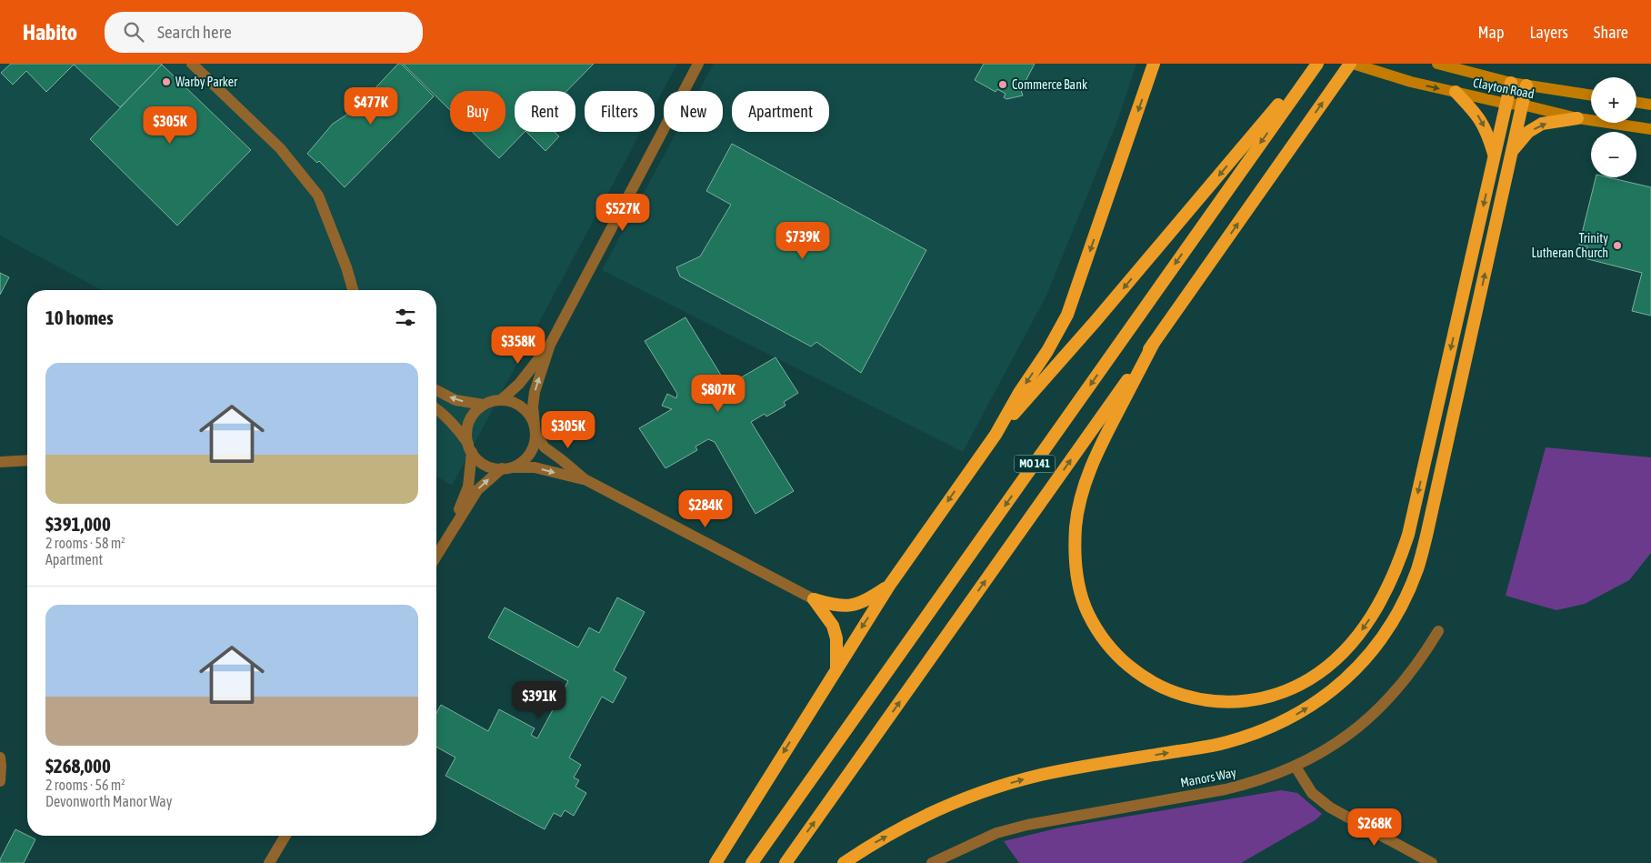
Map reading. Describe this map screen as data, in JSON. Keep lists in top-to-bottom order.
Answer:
{
  "streets": {
    "highway": ["MO 141"],
    "main road": ["Clayton Road"],
    "street": ["Manors Way"]
  },
  "crossings": [
    ["Clayton Road", "MO 141"]
  ],
  "places": ["Warby Parker", "Commerce Bank", "Trinity Lutheran Church"],
  "page": {
    "header": "Habito",
    "search": "Search here",
    "nav": ["Map", "Layers", "Share"],
    "map_buttons": ["+", "−"],
    "price": [
      "$477K",
      "$305K",
      "$527K",
      "$739K",
      "$358K",
      "$807K",
      "$305K",
      "$284K",
      "$391K",
      "$268K"
    ],
    "chip": [
      "Buy",
      "Rent",
      "Filters",
      "New",
      "Apartment"
    ],
    "heading": "10 homes",
    "list": [
      {
        "name": "$391,000",
        "note": "2 rooms · 58 m² · Apartment"
      },
      {
        "name": "$268,000",
        "note": "2 rooms · 56 m² · Devonworth Manor Way"
      }
    ]
  }
}
